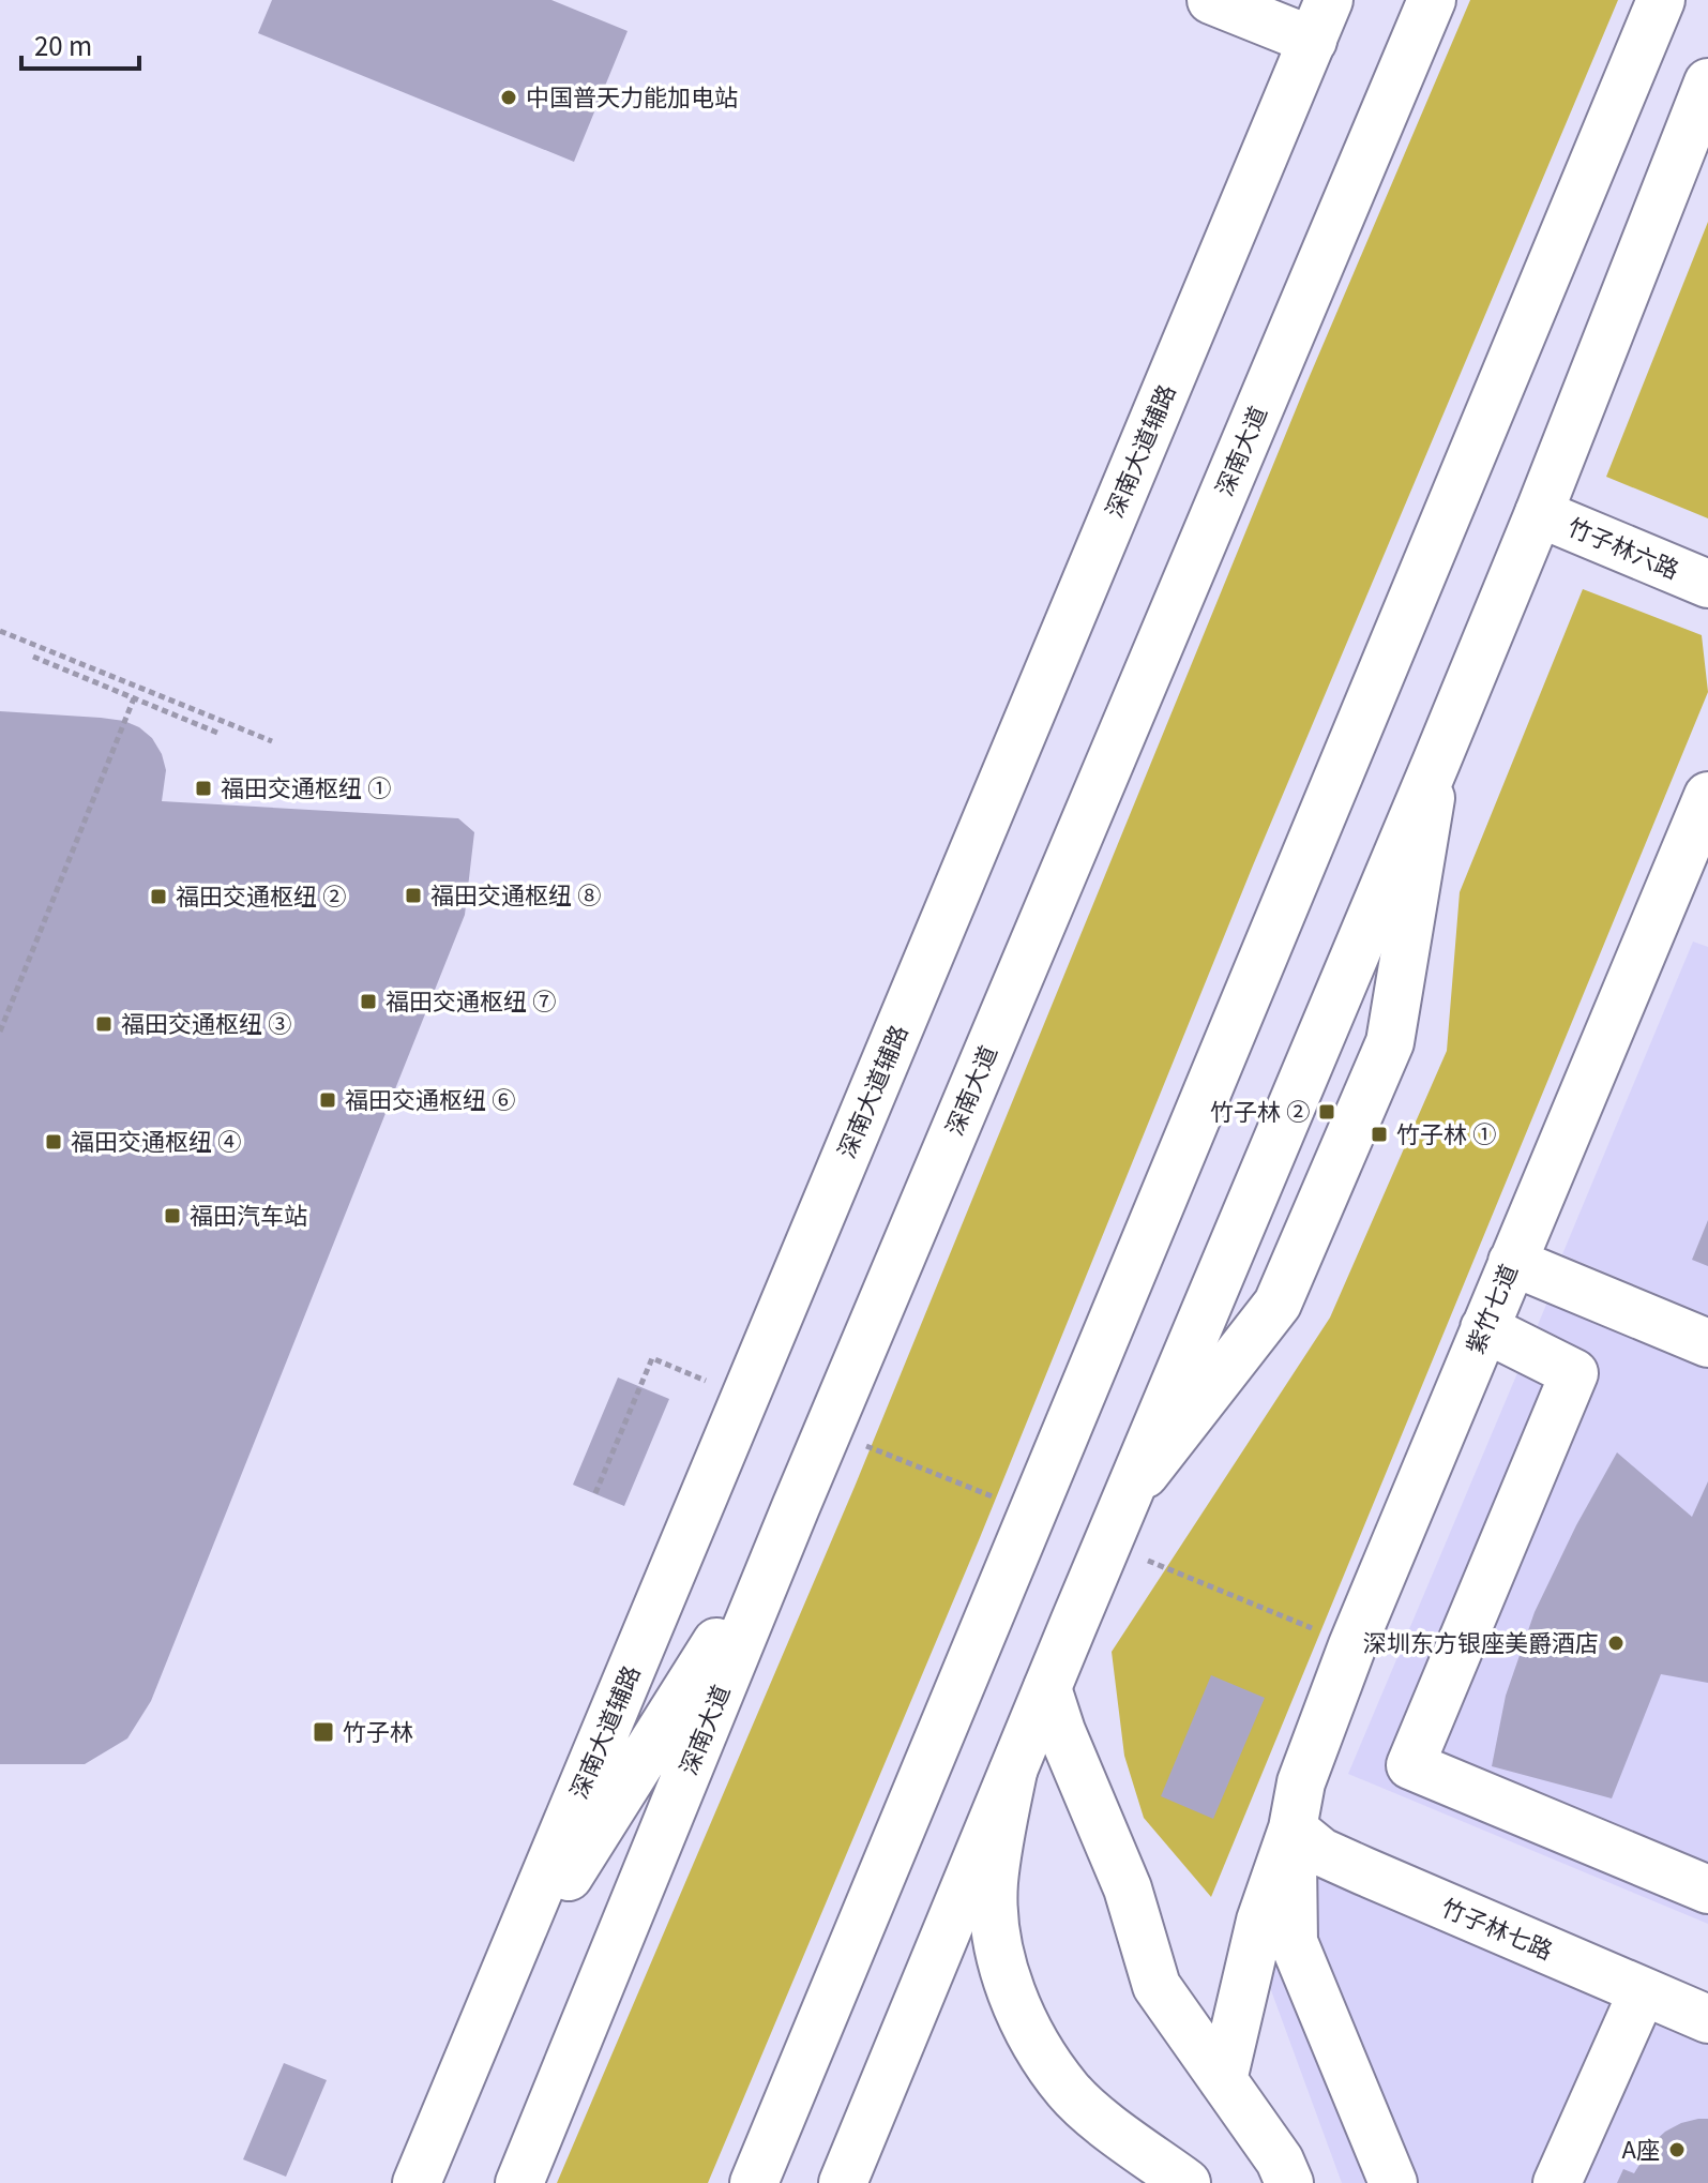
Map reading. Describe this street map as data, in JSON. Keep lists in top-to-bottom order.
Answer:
{
  "streets": {
    "main road": [
      "深南大道辅路",
      "深南大道",
      "竹子林六路",
      "紫竹七道",
      "竹子林七路"
    ]
  },
  "crossings": [
    ["紫竹七道", "竹子林七路"]
  ],
  "places": {
    "other": ["中国普天力能加电站", "深圳东方银座美爵酒店", "A座"],
    "transit": [
      "福田交通枢纽 ①",
      "福田交通枢纽 ⑧",
      "福田交通枢纽 ②",
      "福田交通枢纽 ⑦",
      "福田交通枢纽 ③",
      "福田交通枢纽 ⑥",
      "竹子林 ②",
      "竹子林 ①",
      "福田交通枢纽 ④",
      "福田汽车站",
      "竹子林"
    ]
  },
  "scale_bar": "20 m"
}
